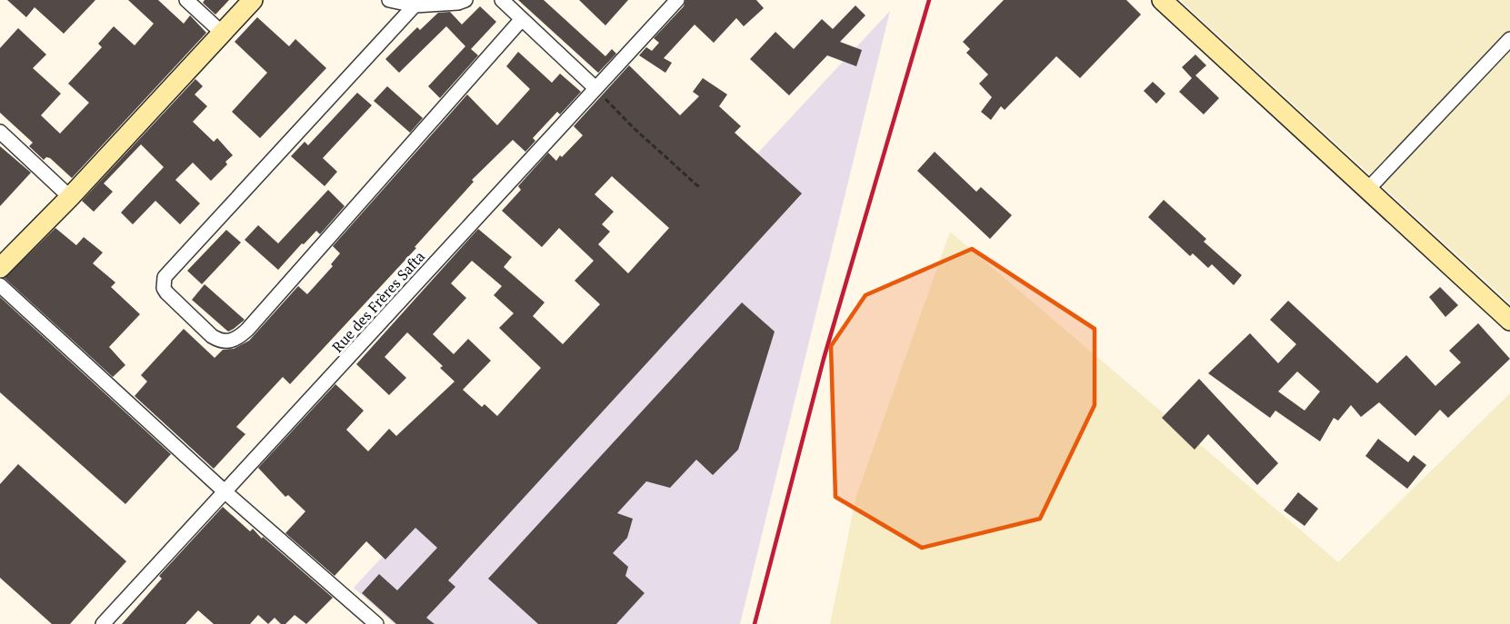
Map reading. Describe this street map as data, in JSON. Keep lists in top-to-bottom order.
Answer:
{
  "streets": {
    "street": ["Rue des Frères Safta"]
  }
}
